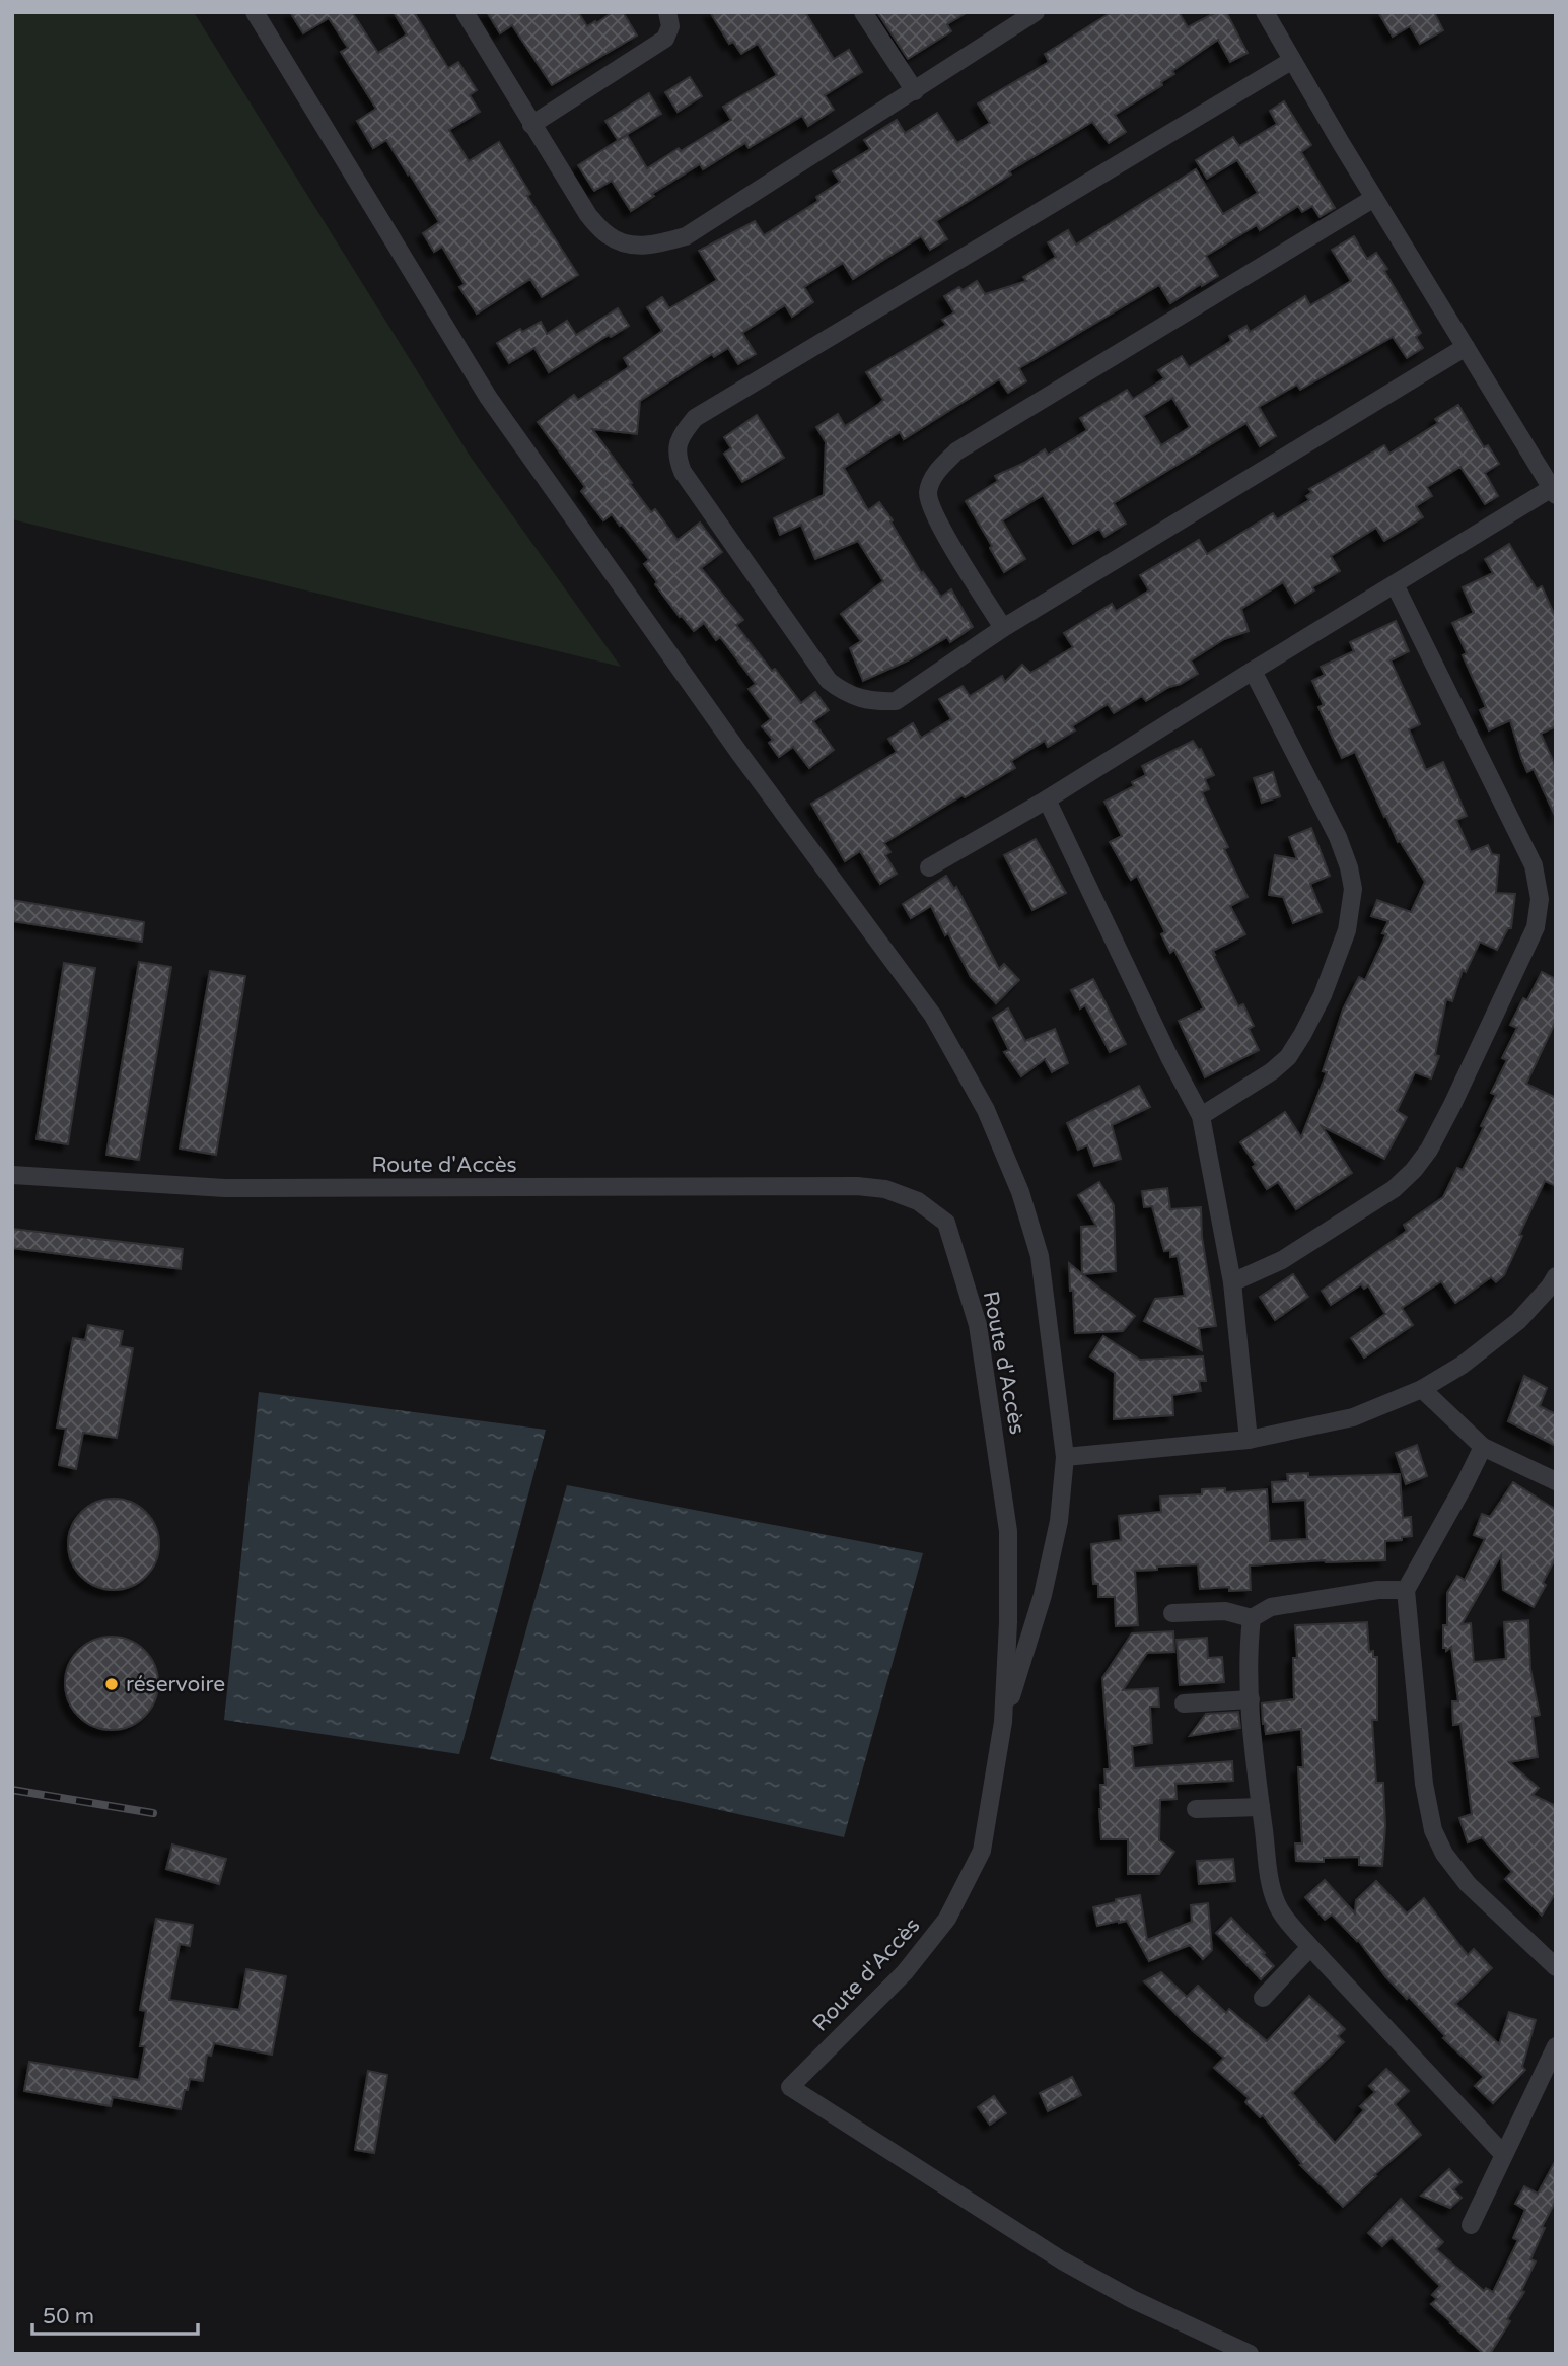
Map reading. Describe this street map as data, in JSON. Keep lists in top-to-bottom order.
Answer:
{
  "streets": {
    "street": ["Route d'Accès"]
  },
  "places": ["réservoire"],
  "scale_bar": "50 m"
}
